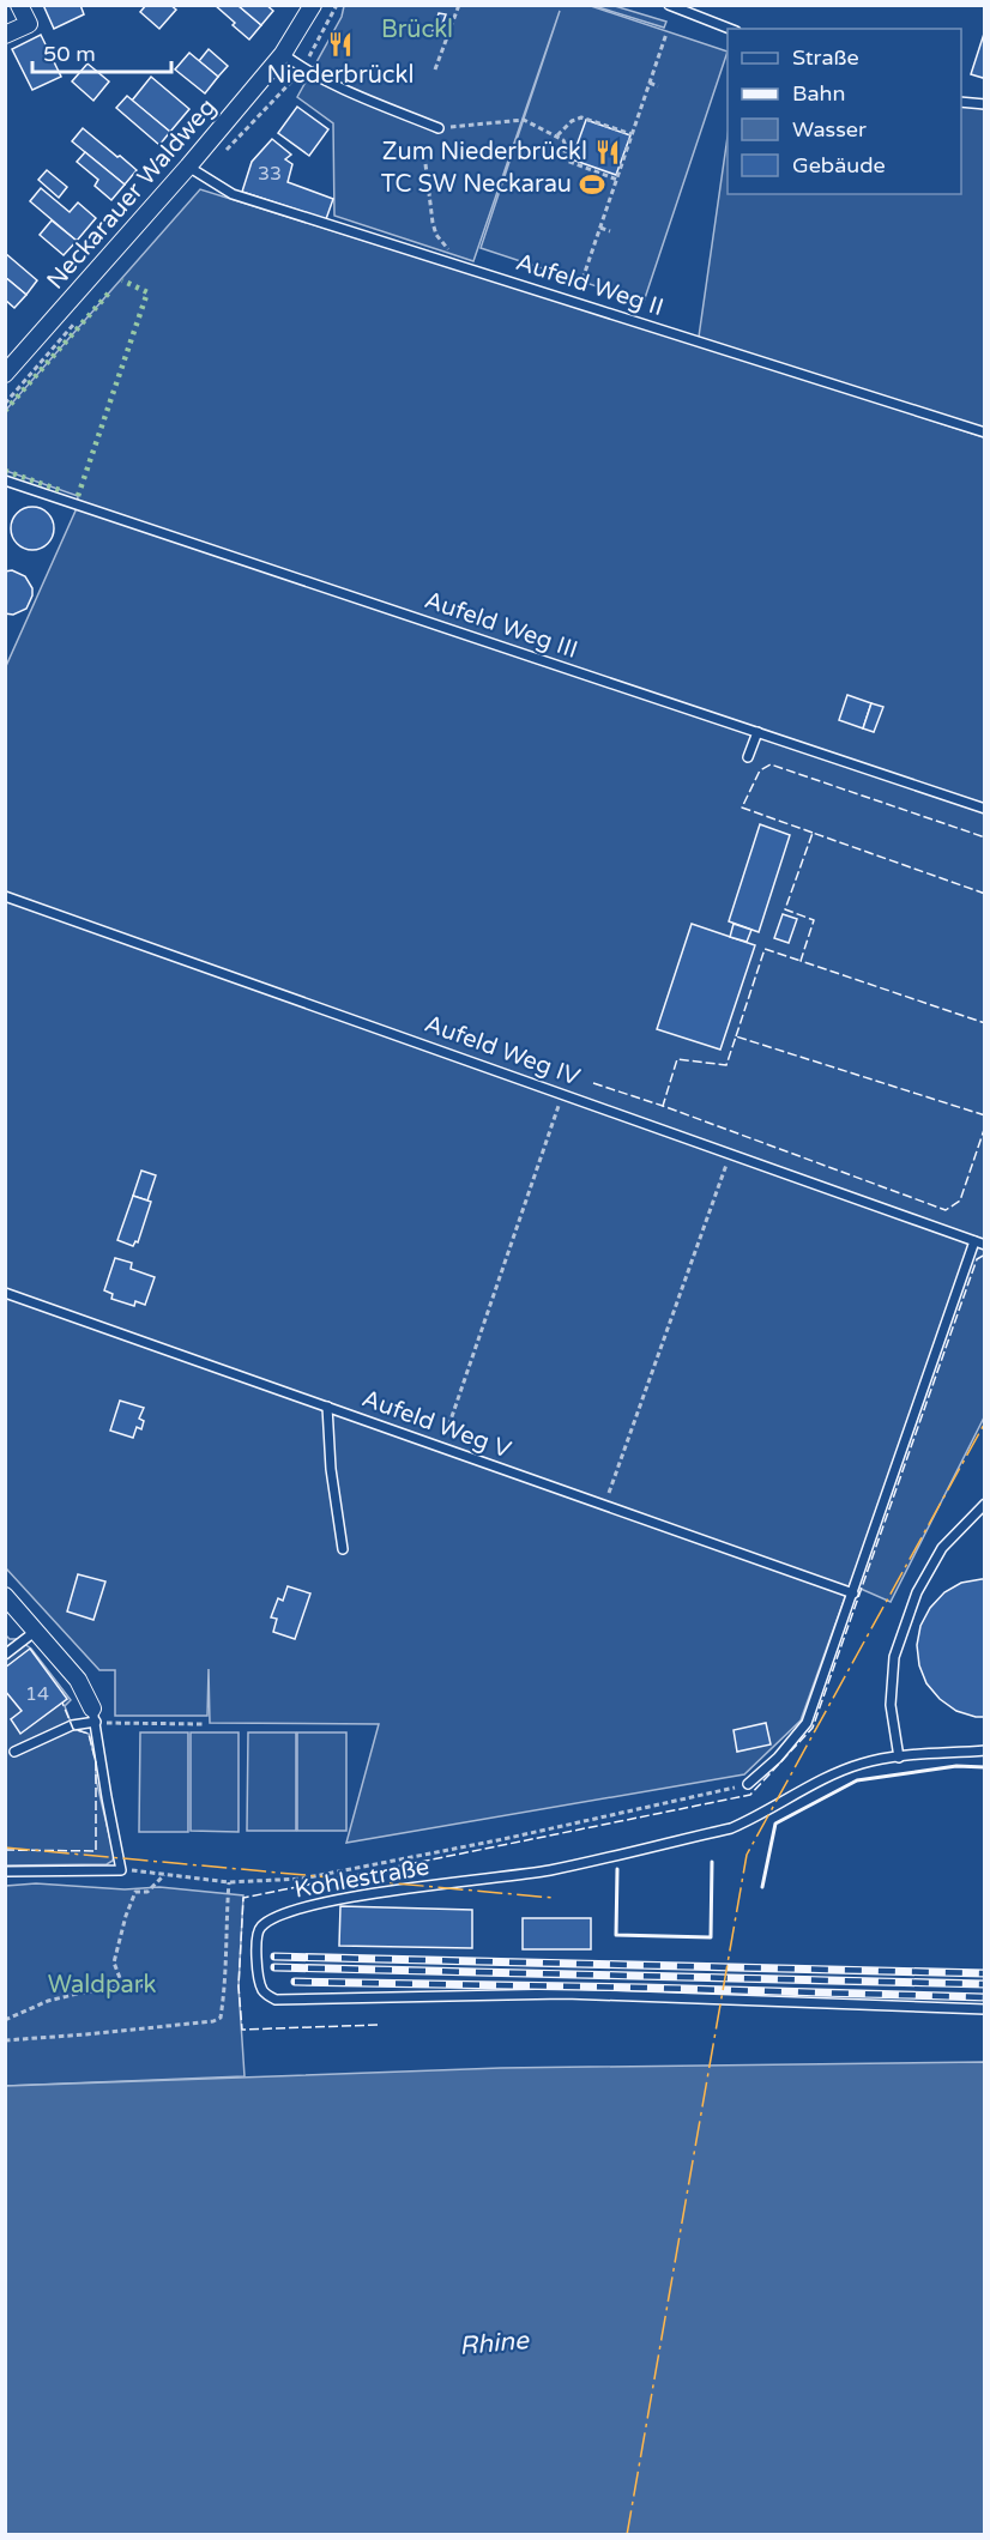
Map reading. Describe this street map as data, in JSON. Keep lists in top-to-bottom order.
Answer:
{
  "streets": {
    "street": ["Neckarauer Waldweg"],
    "lane": [
      "Aufeld Weg II",
      "Aufeld Weg III",
      "Aufeld Weg IV",
      "Aufeld Weg V",
      "Kohlestraße"
    ]
  },
  "crossings": [
    ["Neckarauer Waldweg", "Aufeld Weg II"]
  ],
  "water": ["Rhine"],
  "parks": ["Brückl", "Waldpark"],
  "places": {
    "restaurant": ["Niederbrückl", "Zum Niederbrückl"],
    "sports": ["TC SW Neckarau"]
  },
  "house_numbers": ["33", "14"],
  "legend": [
    "Straße",
    "Bahn",
    "Wasser",
    "Gebäude"
  ],
  "scale_bar": "50 m"
}
